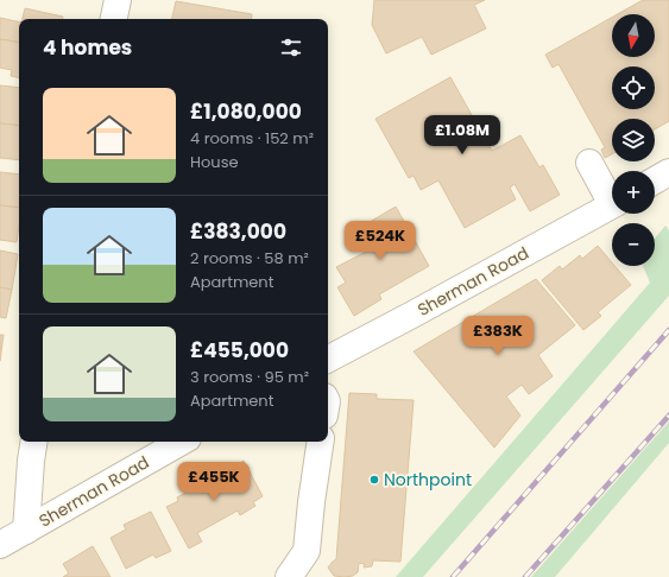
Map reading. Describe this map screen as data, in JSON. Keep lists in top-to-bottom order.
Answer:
{
  "streets": {
    "street": ["Sherman Road"]
  },
  "places": ["Northpoint"],
  "north": "bottom",
  "page": {
    "map_buttons": ["+", "−"],
    "heading": "4 homes",
    "list": [
      {
        "name": "£1,080,000",
        "note": "4 rooms · 152 m² · House"
      },
      {
        "name": "£383,000",
        "note": "2 rooms · 58 m² · Apartment"
      },
      {
        "name": "£455,000",
        "note": "3 rooms · 95 m² · Apartment"
      }
    ],
    "price": [
      "£1.08M",
      "£524K",
      "£383K",
      "£455K"
    ]
  }
}
